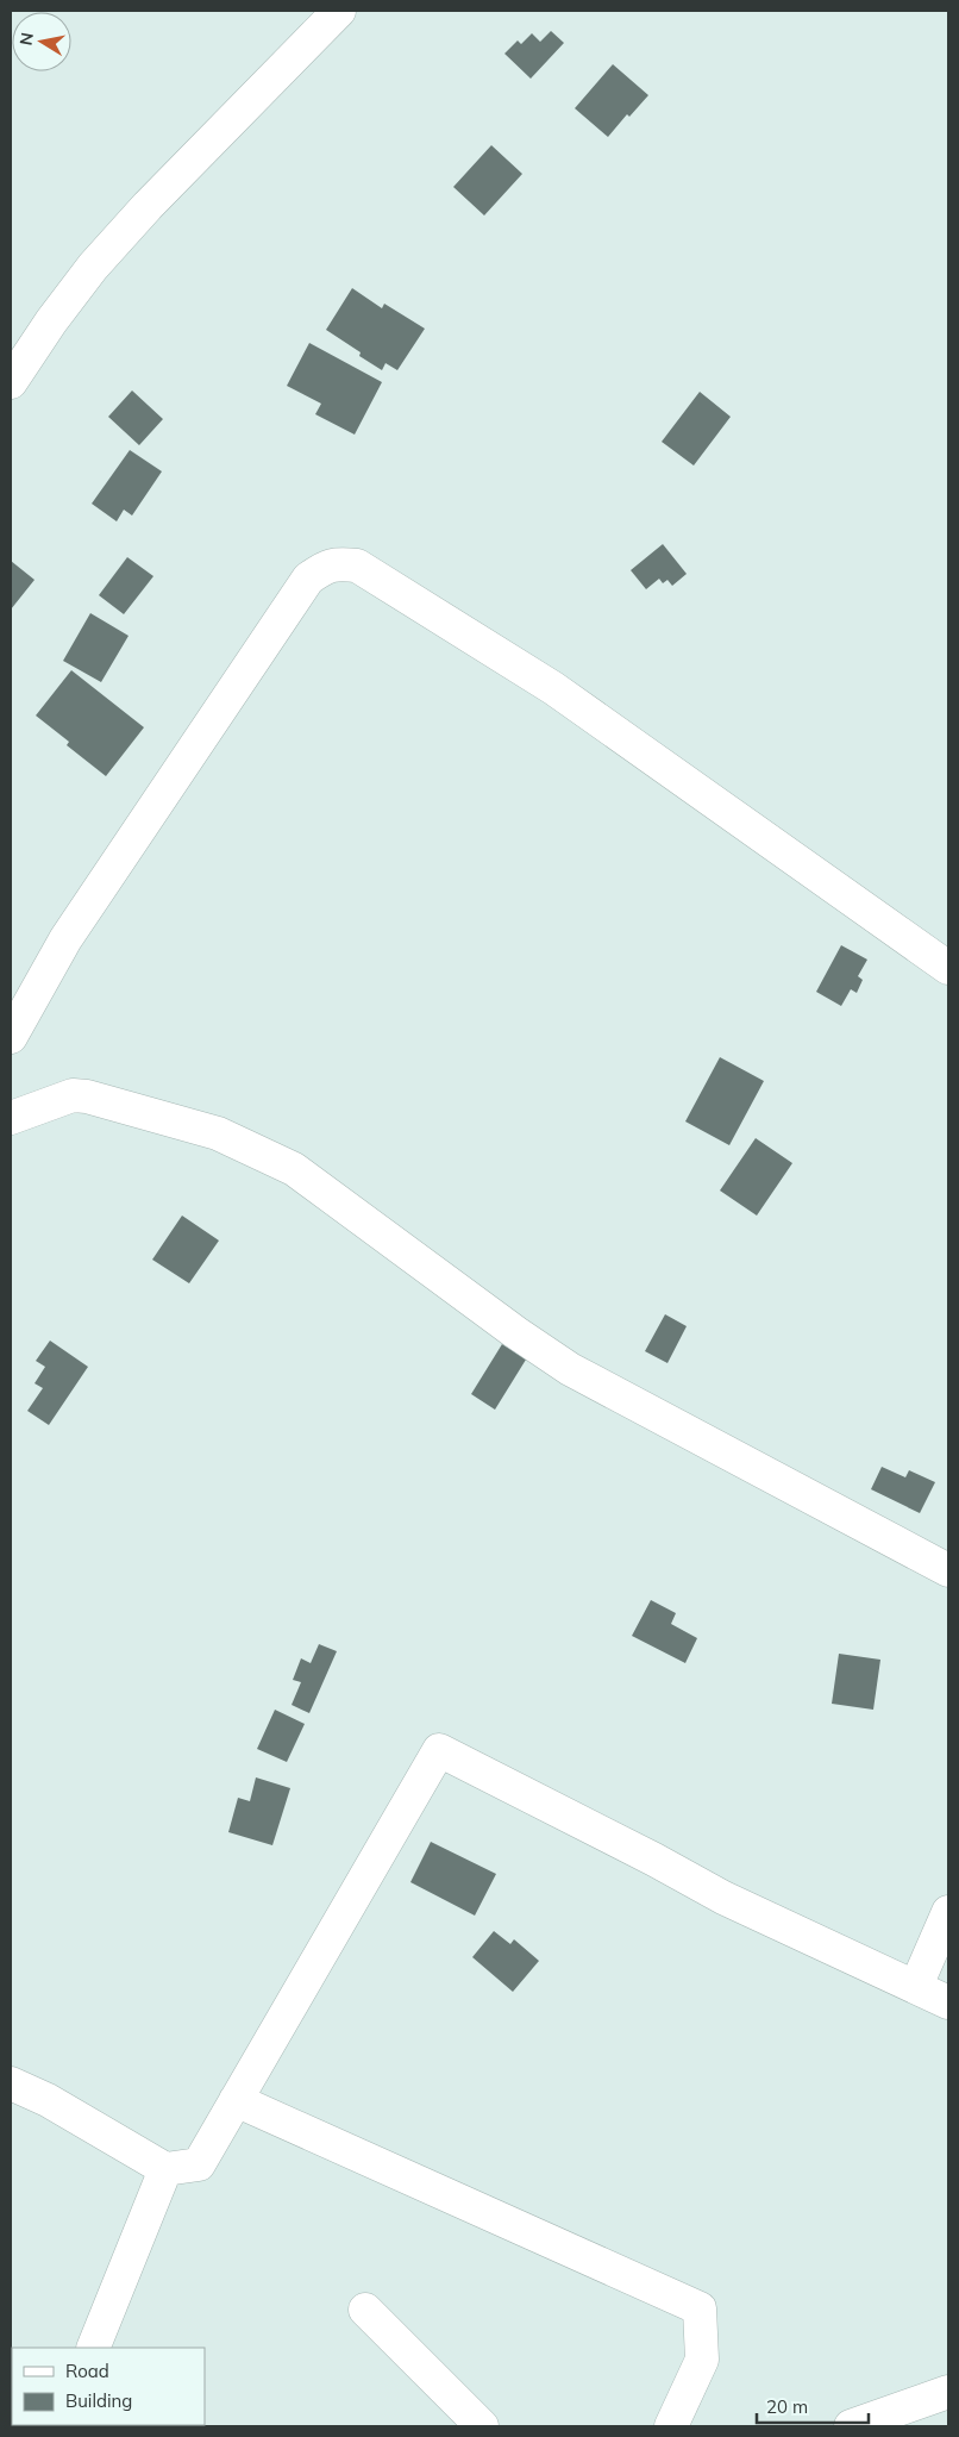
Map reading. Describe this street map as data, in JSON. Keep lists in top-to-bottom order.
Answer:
{
  "legend": ["Road", "Building"],
  "scale_bar": "20 m",
  "north": "left"
}
